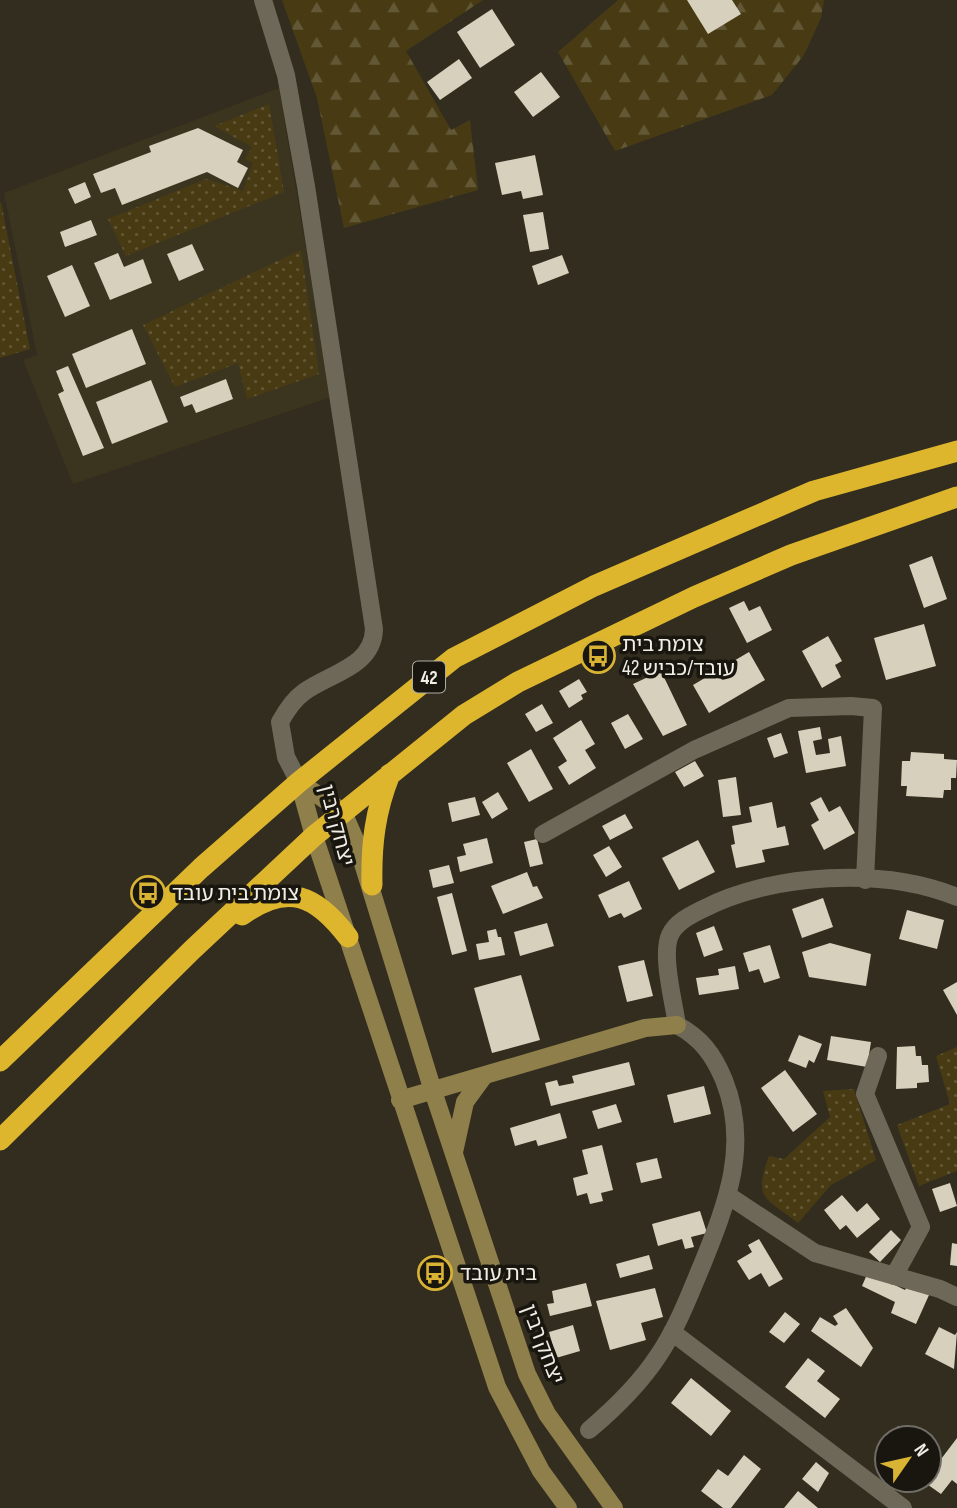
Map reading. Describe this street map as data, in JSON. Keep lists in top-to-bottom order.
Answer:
{
  "streets": {
    "highway": ["42"],
    "main road": ["יצחק רבין"]
  },
  "crossings": [
    ["42", "יצחק רבין"]
  ],
  "places": {
    "bus stop": ["צומת בית עובד/כביש 42", "צומת בית עובד", "בית עובד"]
  },
  "north": "top right"
}
